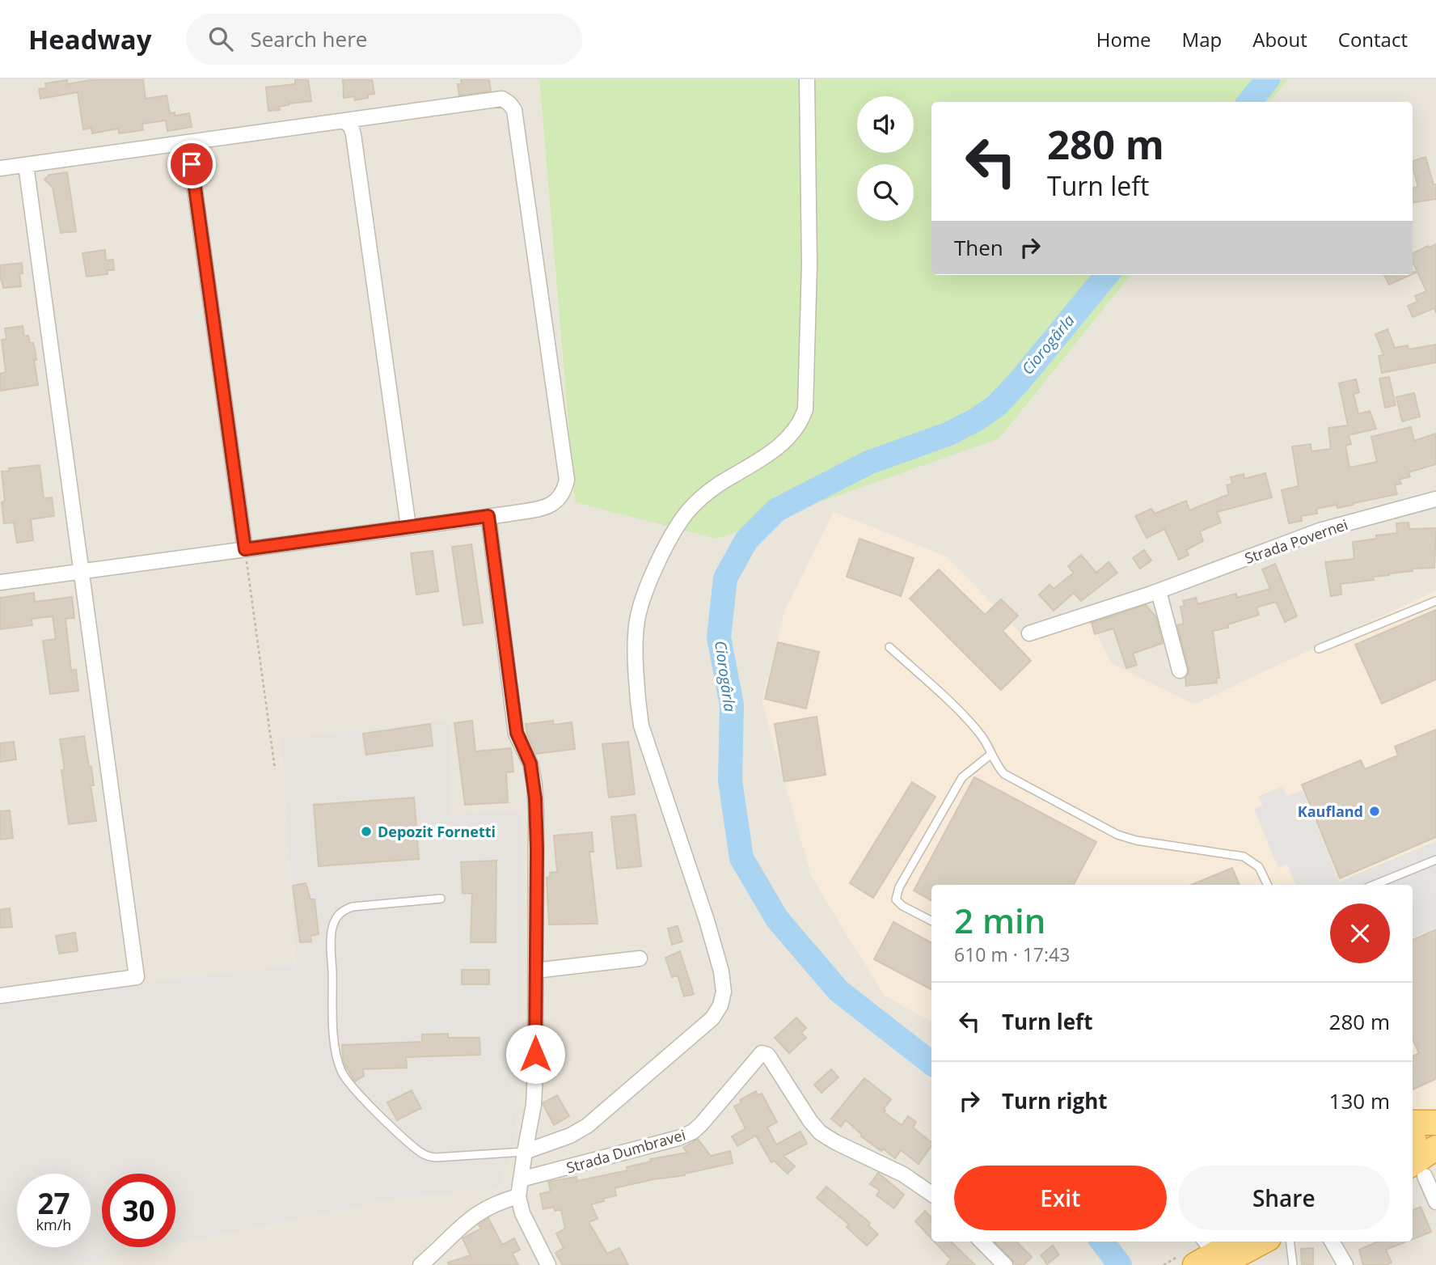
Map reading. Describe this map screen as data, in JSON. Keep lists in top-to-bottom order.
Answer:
{
  "streets": {
    "street": ["Strada Povernei", "Strada Dumbravei"]
  },
  "water": ["Ciorogârla"],
  "places": ["Kaufland", "Depozit Fornetti"],
  "page": {
    "header": "Headway",
    "search": "Search here",
    "nav": [
      "Home",
      "Map",
      "About",
      "Contact"
    ],
    "turn": ["280 m", "Turn left"],
    "then": "Then",
    "heading": ["2 min", "610 m · 17:43"],
    "list": [
      {
        "name": "Turn left",
        "value": "280 m"
      },
      {
        "name": "Turn right",
        "value": "130 m"
      }
    ],
    "buttons": ["Exit", "Share"],
    "speed": "27 km/h",
    "limit": "30"
  }
}
